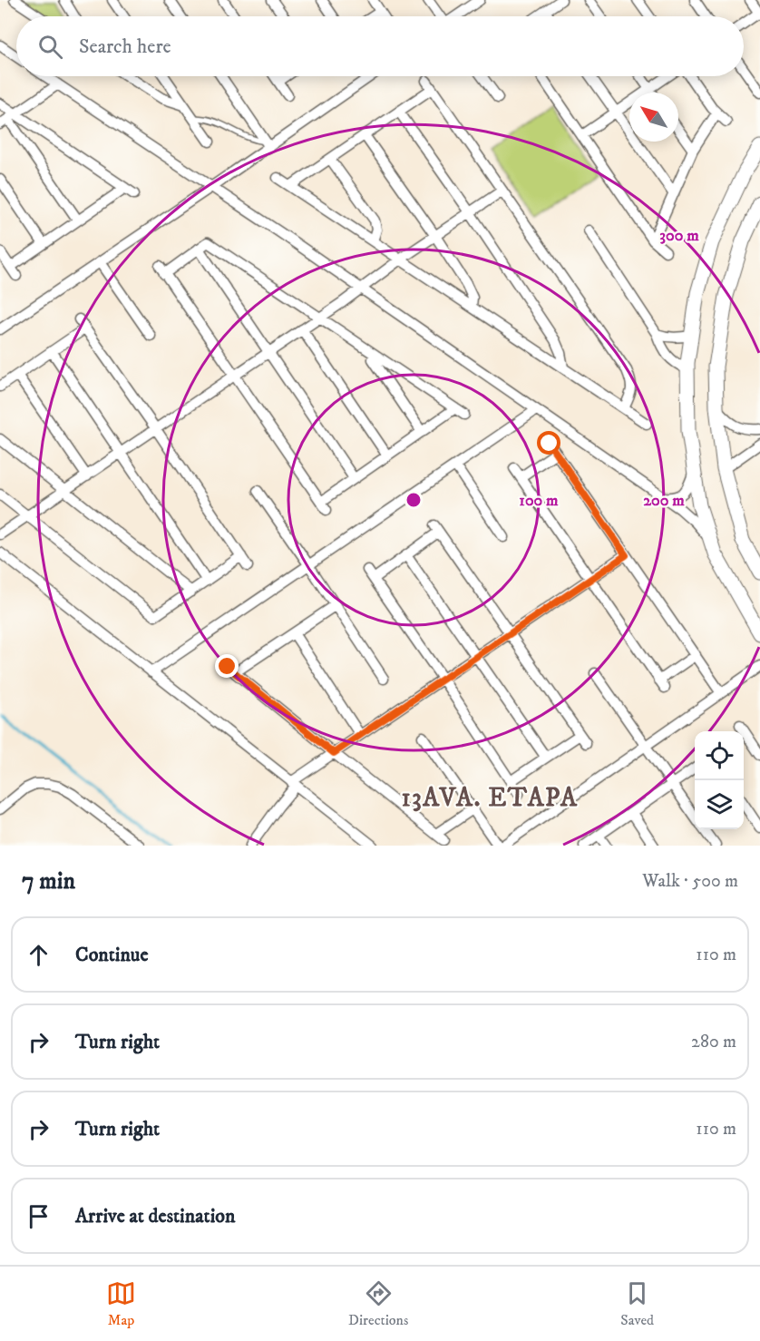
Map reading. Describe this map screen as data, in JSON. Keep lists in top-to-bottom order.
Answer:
{
  "districts": ["13AVA. ETAPA"],
  "north": "top left",
  "page": {
    "search": "Search here",
    "heading": ["7 min", "Walk · 500 m"],
    "list": [
      ["Continue", "110 m"],
      ["Turn right", "280 m"],
      ["Turn right", "110 m"],
      "Arrive at destination"
    ],
    "nav": ["Map", "Directions", "Saved"]
  },
  "rings": ["300 m", "100 m", "200 m"]
}
